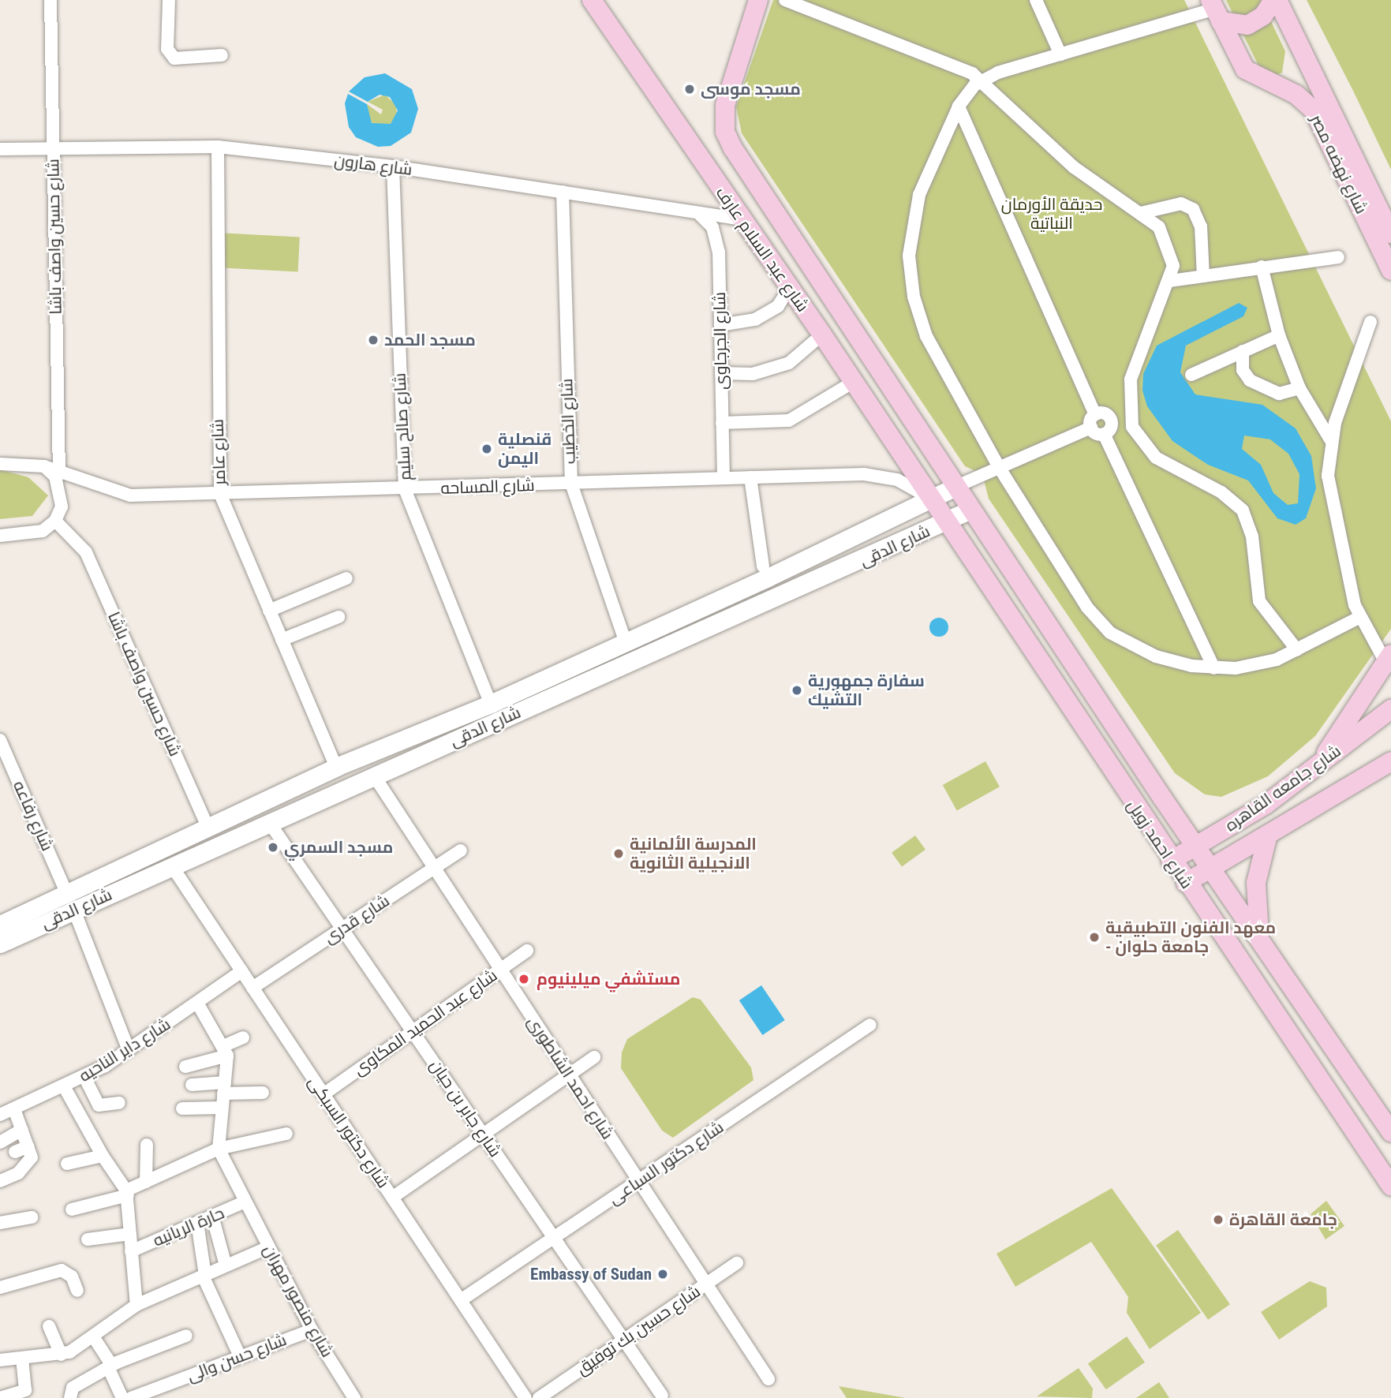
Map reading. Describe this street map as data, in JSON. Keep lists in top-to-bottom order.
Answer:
{
  "streets": {
    "main road": [
      "شارع نهضه مصر",
      "شارع عبد السلام عارف",
      "شارع الدقى",
      "شارع جامعه القاهره",
      "شارع احمد زويل"
    ],
    "street": [
      "شارع هارون",
      "شارع حسين واصف باشا",
      "شارع الجرجاوى",
      "شارع الخطيب",
      "شارع صالح سليم",
      "شارع عامر",
      "شارع المساحه",
      "شارع رفاعه",
      "شارع قدرى",
      "شارع عبد الحميد المكاوى",
      "شارع داير الناحيه",
      "شارع احمد الشاطورى",
      "شارع جابر بن حيان",
      "شارع دكتور السبكى",
      "شارع دكتور السباعى",
      "حارة الريانيه",
      "شارع منصور مهران",
      "شارع حسين بك توفيق",
      "شارع حسن والى"
    ]
  },
  "crossings": [
    ["شارع هارون", "شارع حسين واصف باشا"],
    ["شارع هارون", "شارع عبد السلام عارف"],
    ["شارع هارون", "شارع الجرجاوى"],
    ["شارع هارون", "شارع الخطيب"],
    ["شارع هارون", "شارع صالح سليم"],
    ["شارع هارون", "شارع عامر"],
    ["شارع حسين واصف باشا", "شارع المساحه"],
    ["شارع حسين واصف باشا", "شارع الدقى"],
    ["شارع عبد السلام عارف", "شارع المساحه"],
    ["شارع عبد السلام عارف", "شارع الدقى"],
    ["شارع عبد السلام عارف", "شارع احمد زويل"],
    ["شارع الجرجاوى", "شارع المساحه"],
    ["شارع الخطيب", "شارع المساحه"],
    ["شارع الخطيب", "شارع الدقى"],
    ["شارع صالح سليم", "شارع المساحه"],
    ["شارع صالح سليم", "شارع الدقى"],
    ["شارع عامر", "شارع المساحه"],
    ["شارع عامر", "شارع الدقى"],
    ["شارع المساحه", "شارع الدقى"],
    ["شارع المساحه", "شارع احمد زويل"],
    ["شارع الدقى", "شارع رفاعه"],
    ["شارع الدقى", "شارع احمد زويل"],
    ["شارع الدقى", "شارع احمد الشاطورى"],
    ["شارع الدقى", "شارع جابر بن حيان"],
    ["شارع الدقى", "شارع دكتور السبكى"],
    ["شارع جامعه القاهره", "شارع احمد زويل"],
    ["شارع قدرى", "شارع احمد الشاطورى"],
    ["شارع قدرى", "شارع جابر بن حيان"],
    ["شارع قدرى", "شارع دكتور السبكى"],
    ["شارع عبد الحميد المكاوى", "شارع احمد الشاطورى"],
    ["شارع عبد الحميد المكاوى", "شارع جابر بن حيان"],
    ["شارع عبد الحميد المكاوى", "شارع دكتور السبكى"],
    ["شارع داير الناحيه", "شارع دكتور السبكى"],
    ["شارع احمد الشاطورى", "شارع دكتور السباعى"],
    ["شارع احمد الشاطورى", "شارع حسين بك توفيق"],
    ["شارع جابر بن حيان", "شارع دكتور السباعى"],
    ["شارع جابر بن حيان", "شارع حسين بك توفيق"],
    ["شارع دكتور السبكى", "شارع دكتور السباعى"],
    ["حارة الريانيه", "شارع منصور مهران"],
    ["شارع منصور مهران", "شارع حسن والى"]
  ],
  "parks": ["حديقة الأورمان النباتية"],
  "places": [
    "مسجد موسى",
    "مسجد الحمد",
    "قنصلية اليمن",
    "سفارة جمهورية التشيك",
    "مسجد السمري",
    "المدرسة الألمانية الانجيلية الثانوية",
    "معهد الفنون التطبيقية - جامعة حلوان",
    "مستشفي ميلينيوم",
    "جامعة القاهرة",
    "Embassy of Sudan"
  ]
}
